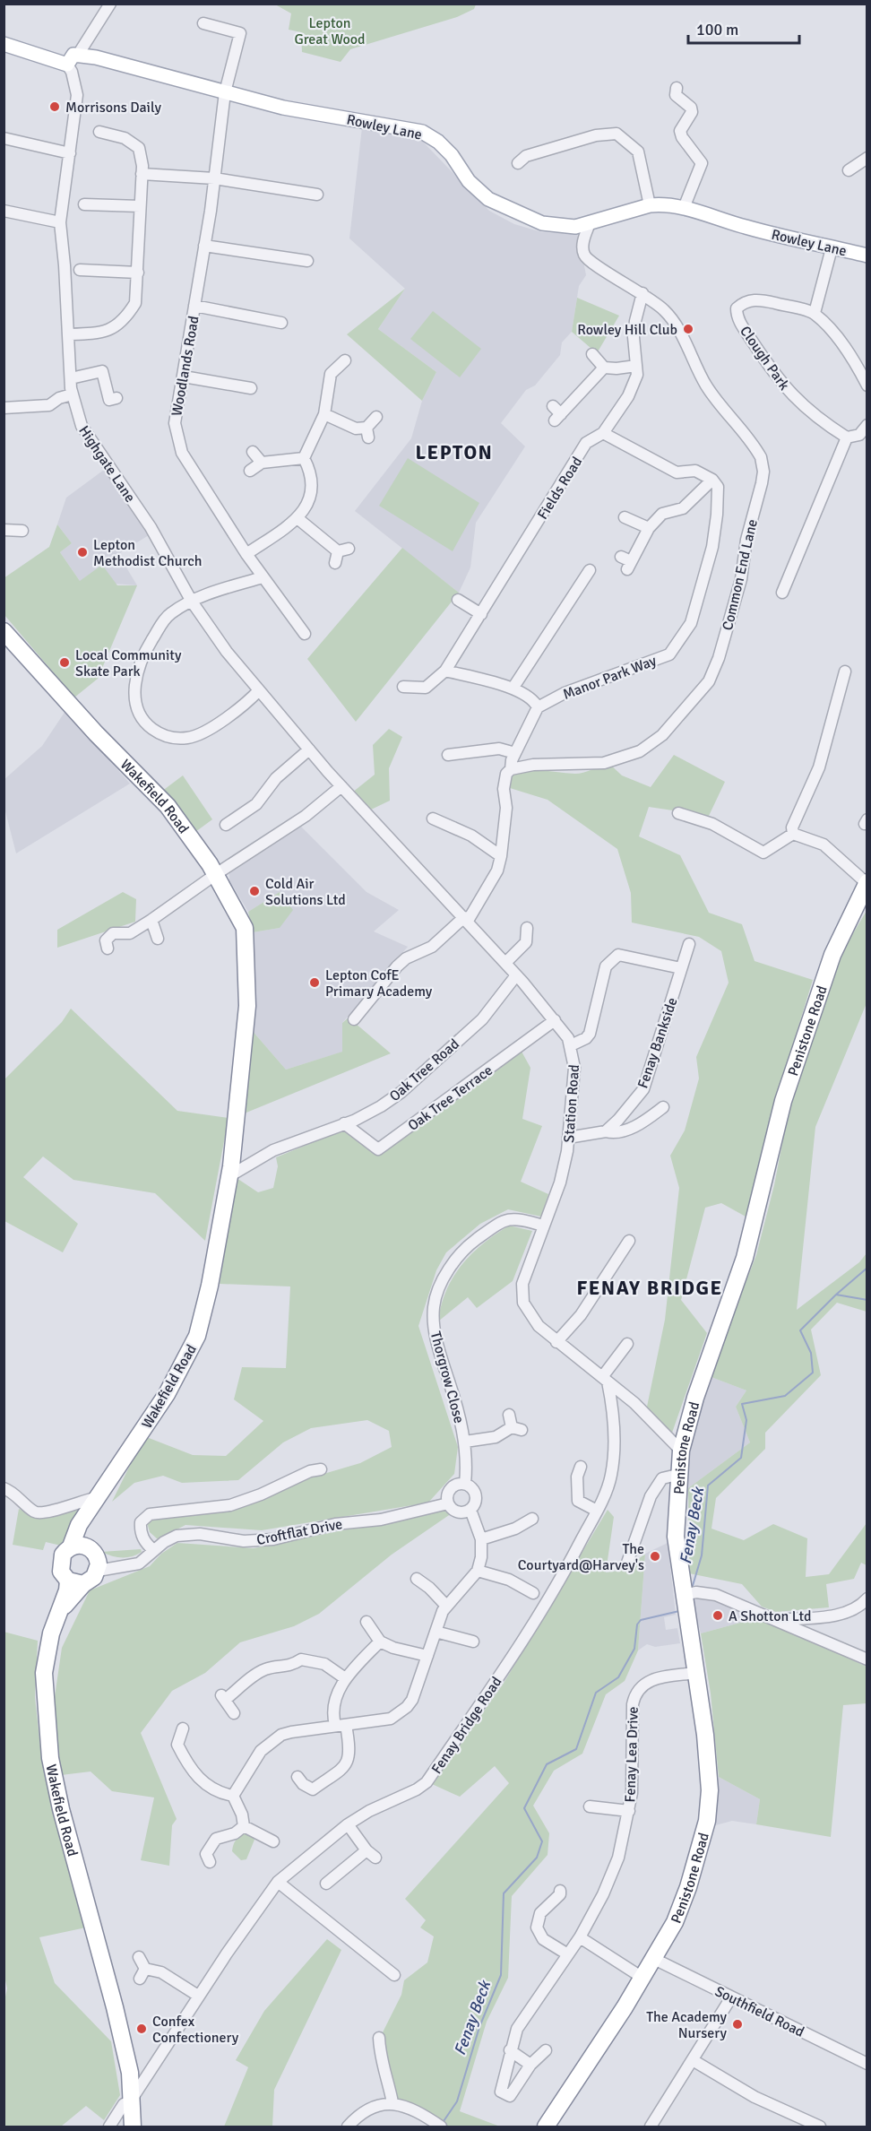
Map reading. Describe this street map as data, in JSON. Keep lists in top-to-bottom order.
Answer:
{
  "streets": {
    "highway": ["Wakefield Road", "Penistone Road"],
    "main road": ["Rowley Lane"],
    "street": [
      "Clough Park",
      "Woodlands Road",
      "Highgate Lane",
      "Fields Road",
      "Common End Lane",
      "Manor Park Way",
      "Fenay Bankside",
      "Oak Tree Road",
      "Oak Tree Terrace",
      "Station Road",
      "Thorgrow Close",
      "Croftflat Drive",
      "Fenay Bridge Road",
      "Fenay Lea Drive",
      "Southfield Road"
    ]
  },
  "crossings": [
    ["Rowley Lane", "Woodlands Road"],
    ["Rowley Lane", "Common End Lane"],
    ["Highgate Lane", "Station Road"],
    ["Wakefield Road", "Oak Tree Road"],
    ["Wakefield Road", "Croftflat Drive"],
    ["Wakefield Road", "Fenay Bridge Road"],
    ["Penistone Road", "Station Road"],
    ["Penistone Road", "Fenay Lea Drive"],
    ["Penistone Road", "Southfield Road"],
    ["Oak Tree Road", "Oak Tree Terrace"],
    ["Oak Tree Road", "Station Road"],
    ["Oak Tree Terrace", "Station Road"],
    ["Station Road", "Thorgrow Close"],
    ["Station Road", "Fenay Bridge Road"],
    ["Thorgrow Close", "Croftflat Drive"]
  ],
  "districts": ["LEPTON", "FENAY BRIDGE"],
  "water": ["Fenay Beck"],
  "parks": ["Lepton Great Wood"],
  "places": [
    "Morrisons Daily",
    "Rowley Hill Club",
    "Lepton Methodist Church",
    "Local Community Skate Park",
    "Cold Air Solutions Ltd",
    "Lepton CofE Primary Academy",
    "The Courtyard@Harvey's",
    "A Shotton Ltd",
    "The Academy Nursery",
    "Confex Confectionery"
  ],
  "scale_bar": "100 m"
}
